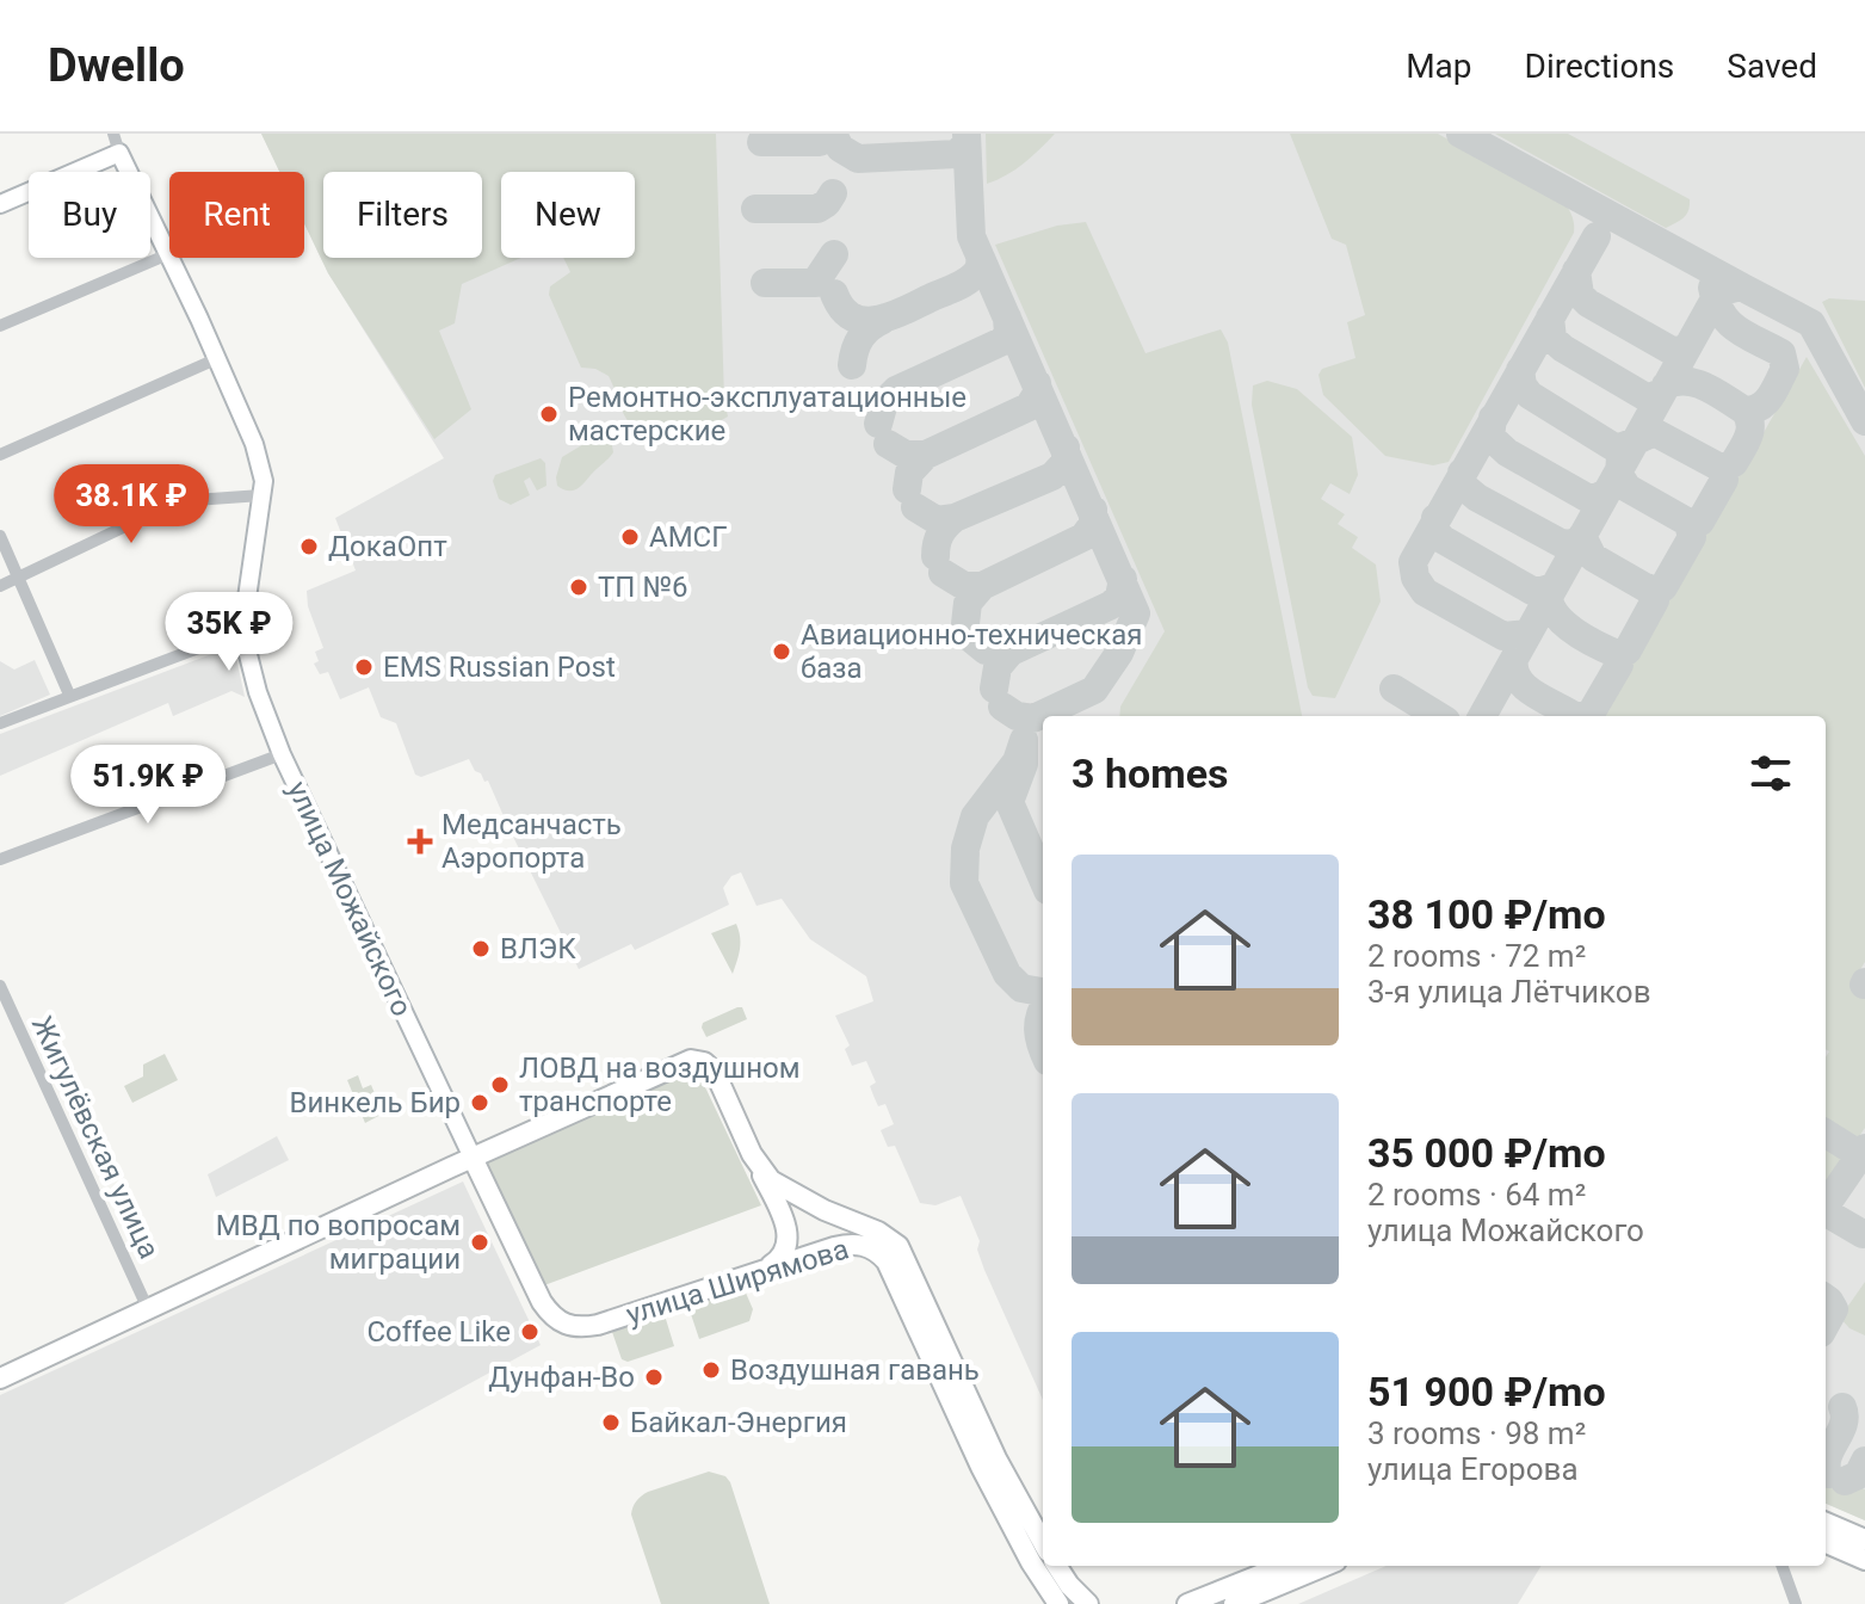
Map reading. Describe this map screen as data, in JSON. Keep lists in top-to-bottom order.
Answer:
{
  "streets": {
    "main road": ["улица Ширямова"],
    "street": ["улица Можайского", "Жигулёвская улица"]
  },
  "crossings": [
    ["улица Можайского", "улица Ширямова"],
    ["Жигулёвская улица", "улица Ширямова"]
  ],
  "places": {
    "other": [
      "Ремонтно-эксплуатационные мастерские",
      "АМСГ",
      "ДокаОпт",
      "ТП №6",
      "Авиационно-техническая база",
      "EMS Russian Рost",
      "ВЛЭК",
      "ЛОВД на воздушном транспорте",
      "Винкель Бир",
      "МВД по вопросам миграции",
      "Coffee Like",
      "Воздушная гавань",
      "Дунфан-Во",
      "Байкал-Энергия"
    ],
    "health": ["Медсанчасть Аэропорта"]
  },
  "page": {
    "header": "Dwello",
    "nav": ["Map", "Directions", "Saved"],
    "chip": [
      "Buy",
      "Rent",
      "Filters",
      "New"
    ],
    "price": ["38.1K ₽", "35K ₽", "51.9K ₽"],
    "heading": "3 homes",
    "list": [
      {
        "name": "38 100 ₽/mo",
        "note": "2 rooms · 72 m² · 3-я улица Лётчиков"
      },
      {
        "name": "35 000 ₽/mo",
        "note": "2 rooms · 64 m² · улица Можайского"
      },
      {
        "name": "51 900 ₽/mo",
        "note": "3 rooms · 98 m² · улица Егорова"
      }
    ]
  }
}
